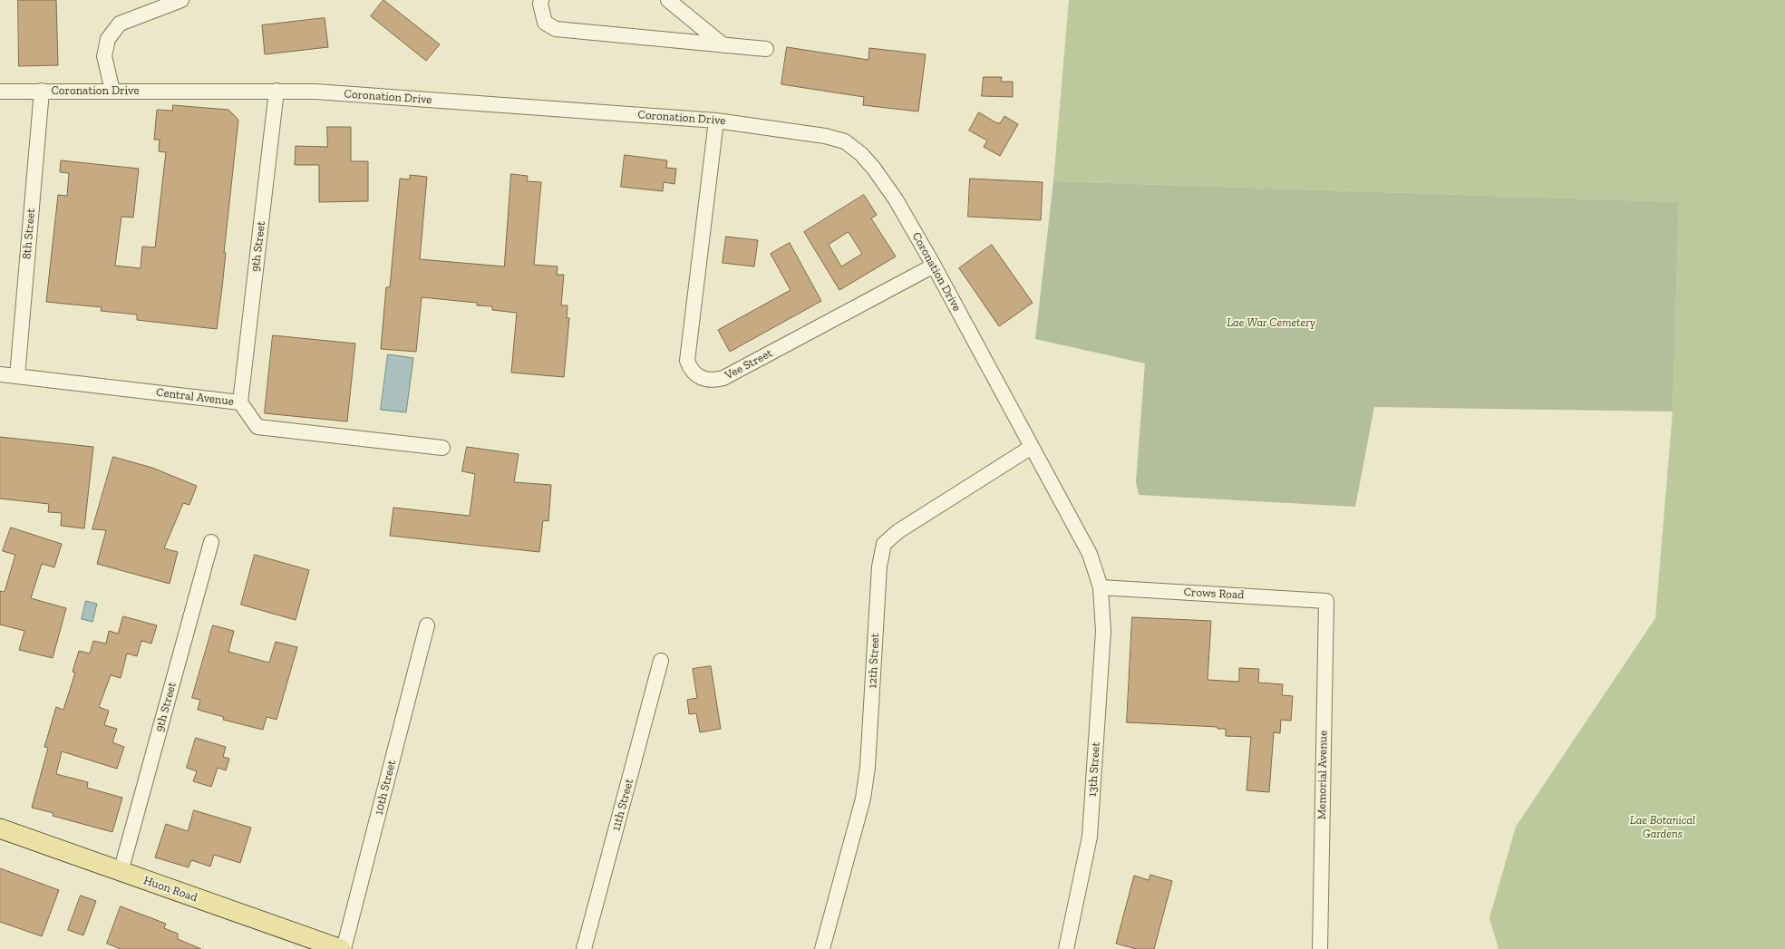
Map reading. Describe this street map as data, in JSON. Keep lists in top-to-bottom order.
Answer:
{
  "streets": {
    "main road": ["Huon Road"],
    "street": [
      "Coronation Drive",
      "8th Street",
      "9th Street",
      "Vee Street",
      "Central Avenue",
      "Crows Road",
      "12th Street",
      "13th Street",
      "Memorial Avenue",
      "10th Street",
      "11th Street"
    ]
  },
  "crossings": [
    ["Coronation Drive", "8th Street"],
    ["Coronation Drive", "9th Street"],
    ["Coronation Drive", "Vee Street"],
    ["Coronation Drive", "Crows Road"],
    ["Coronation Drive", "12th Street"],
    ["Coronation Drive", "13th Street"],
    ["8th Street", "Central Avenue"],
    ["9th Street", "Central Avenue"],
    ["9th Street", "Huon Road"],
    ["Crows Road", "13th Street"],
    ["Crows Road", "Memorial Avenue"],
    ["10th Street", "Huon Road"]
  ],
  "parks": ["Lae War Cemetery", "Lae Botanical Gardens"]
}
